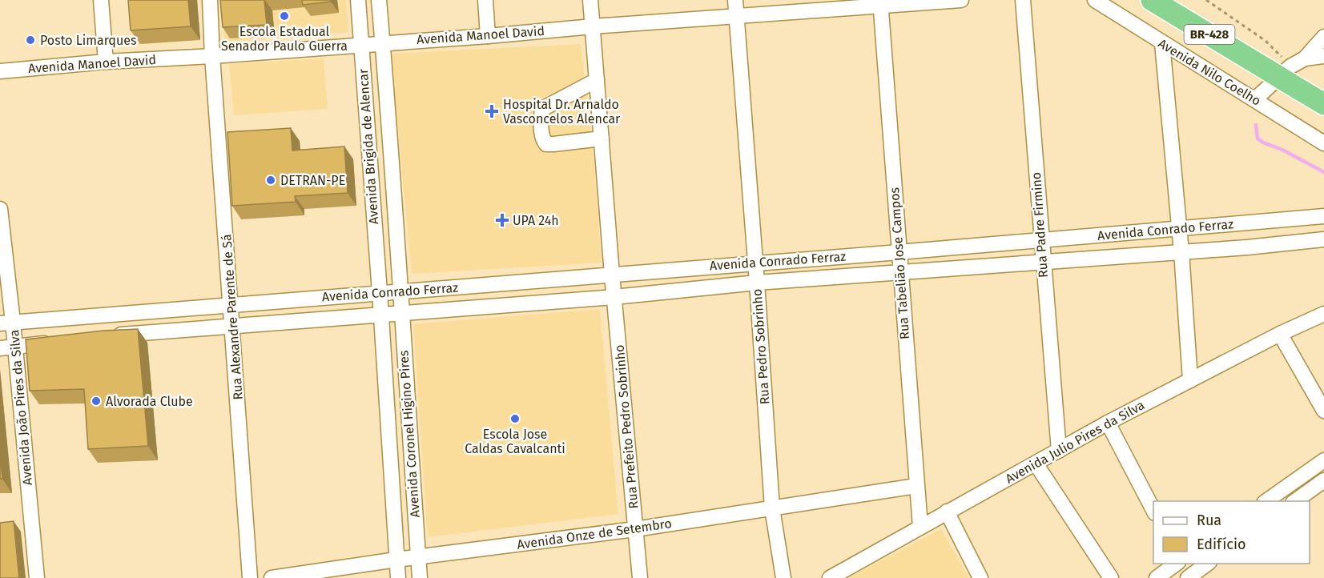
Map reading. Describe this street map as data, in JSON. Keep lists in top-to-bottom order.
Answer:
{
  "streets": {
    "highway": ["BR-428"],
    "street": [
      "Avenida Manoel David",
      "Avenida Nilo Coelho",
      "Avenida Brigida de Alencar",
      "Rua Padre Firmino",
      "Avenida Conrado Ferraz",
      "Rua Tabelião Jose Campos",
      "Rua Alexandre Parente de Sá",
      "Rua Pedro Sobrinho",
      "Avenida João Pires da Silva",
      "Rua Prefeito Pedro Sobrinho",
      "Avenida Coronel Higino Pires",
      "Avenida Julio Pires da Silva",
      "Avenida Onze de Setembro"
    ]
  },
  "crossings": [
    ["Avenida Manoel David", "Avenida Brigida de Alencar"],
    ["Avenida Manoel David", "Rua Tabelião Jose Campos"],
    ["Avenida Manoel David", "Rua Alexandre Parente de Sá"],
    ["Avenida Manoel David", "Rua Pedro Sobrinho"],
    ["Avenida Manoel David", "Rua Prefeito Pedro Sobrinho"],
    ["Avenida Brigida de Alencar", "Avenida Conrado Ferraz"],
    ["Avenida Brigida de Alencar", "Avenida Coronel Higino Pires"],
    ["Rua Padre Firmino", "Avenida Conrado Ferraz"],
    ["Rua Padre Firmino", "Avenida Julio Pires da Silva"],
    ["Avenida Conrado Ferraz", "Rua Tabelião Jose Campos"],
    ["Avenida Conrado Ferraz", "Rua Alexandre Parente de Sá"],
    ["Avenida Conrado Ferraz", "Rua Pedro Sobrinho"],
    ["Avenida Conrado Ferraz", "Avenida João Pires da Silva"],
    ["Avenida Conrado Ferraz", "Rua Prefeito Pedro Sobrinho"],
    ["Avenida Conrado Ferraz", "Avenida Coronel Higino Pires"],
    ["Rua Tabelião Jose Campos", "Avenida Julio Pires da Silva"],
    ["Rua Tabelião Jose Campos", "Avenida Onze de Setembro"],
    ["Rua Pedro Sobrinho", "Avenida Onze de Setembro"],
    ["Rua Prefeito Pedro Sobrinho", "Avenida Onze de Setembro"],
    ["Avenida Coronel Higino Pires", "Avenida Onze de Setembro"]
  ],
  "places": {
    "other": [
      "Escola Estadual Senador Paulo Guerra",
      "Posto Limarques",
      "DETRAN-PE",
      "Alvorada Clube",
      "Escola Jose Caldas Cavalcanti"
    ],
    "health": ["Hospital Dr. Arnaldo Vasconcelos Alencar", "UPA 24h"]
  },
  "legend": ["Rua", "Edifício"]
}
